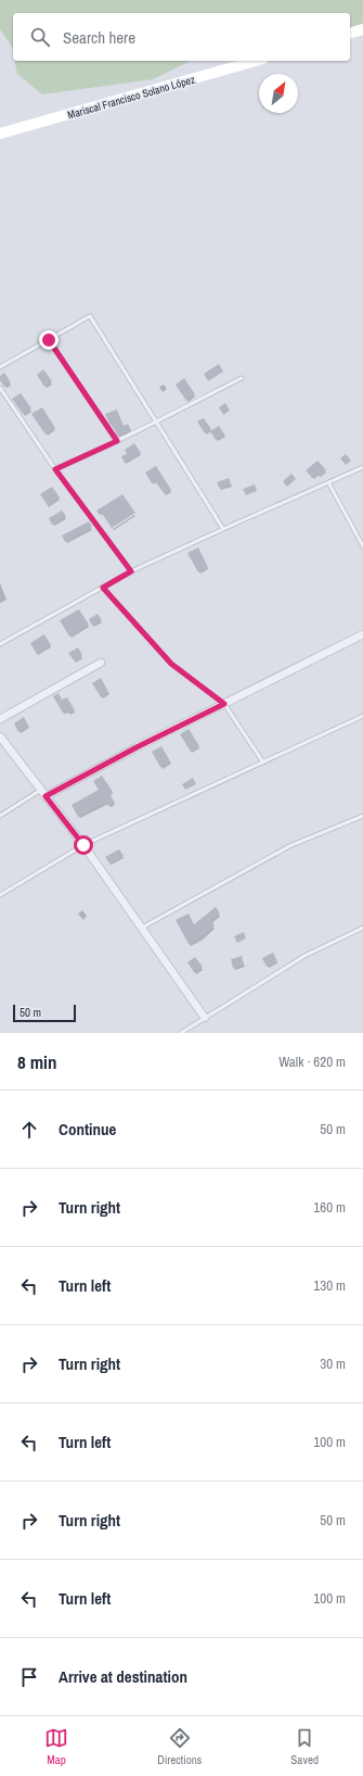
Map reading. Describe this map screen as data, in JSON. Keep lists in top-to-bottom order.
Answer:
{
  "streets": {
    "main road": ["Mariscal Francisco Solano López"]
  },
  "scale_bar": "50 m",
  "north": "top right",
  "page": {
    "search": "Search here",
    "scale": "50 m",
    "heading": ["8 min", "Walk · 620 m"],
    "list": [
      ["Continue", "50 m"],
      ["Turn right", "160 m"],
      ["Turn left", "130 m"],
      ["Turn right", "30 m"],
      ["Turn left", "100 m"],
      ["Turn right", "50 m"],
      ["Turn left", "100 m"],
      "Arrive at destination"
    ],
    "nav": ["Map", "Directions", "Saved"]
  }
}
